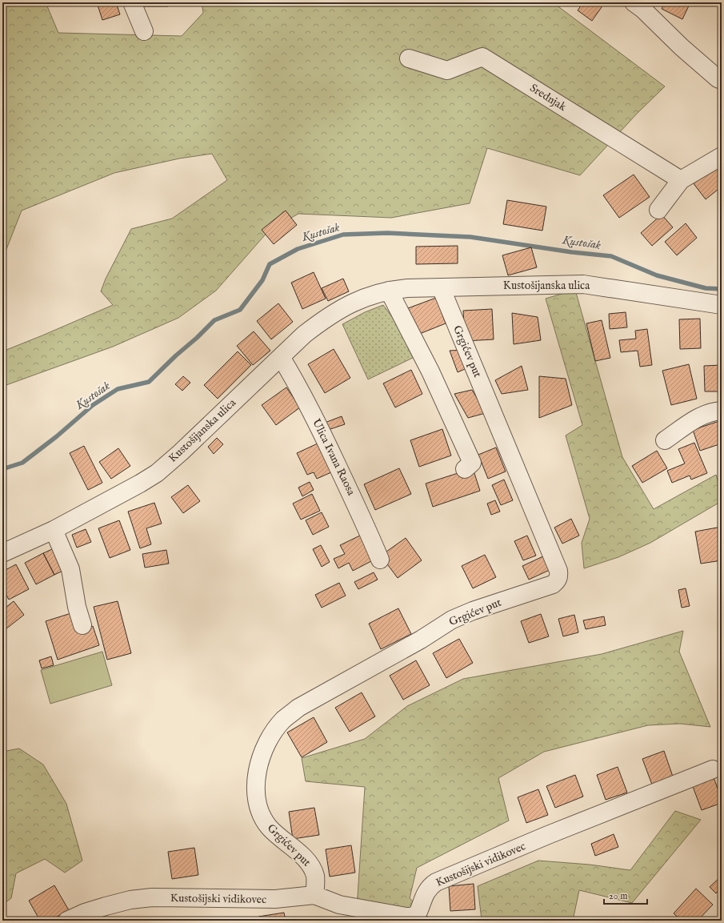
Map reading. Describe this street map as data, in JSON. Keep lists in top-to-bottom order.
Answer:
{
  "streets": {
    "street": [
      "Srednjak",
      "Kustošijanska ulica",
      "Grgićev put",
      "Ulica Ivana Raosa",
      "Kustošijski vidikovec"
    ]
  },
  "crossings": [
    ["Kustošijanska ulica", "Grgićev put"],
    ["Kustošijanska ulica", "Ulica Ivana Raosa"],
    ["Grgićev put", "Kustošijski vidikovec"]
  ],
  "water": ["Kustošak"],
  "scale_bar": "20 m"
}
